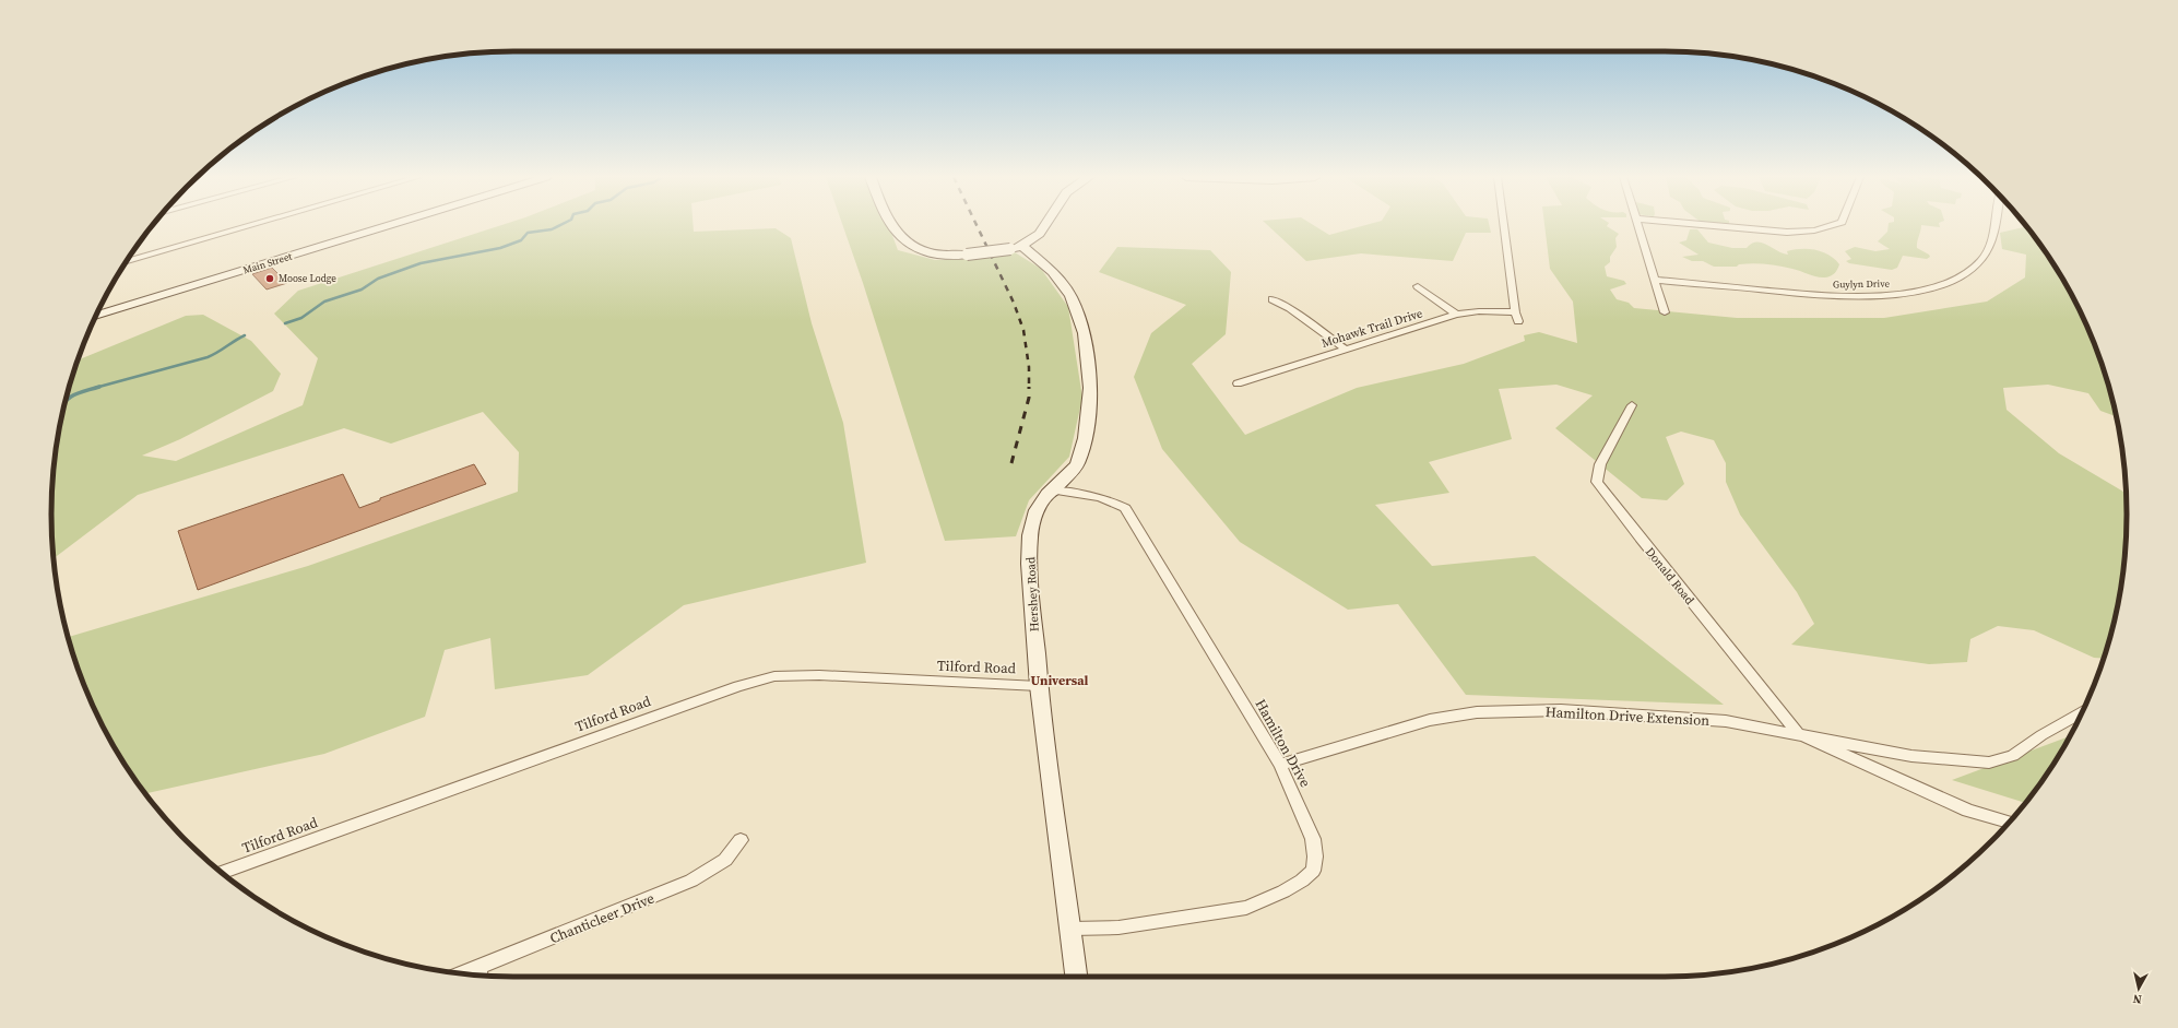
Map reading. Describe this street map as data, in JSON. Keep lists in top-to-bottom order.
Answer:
{
  "streets": {
    "street": [
      "Main Street",
      "Guylyn Drive",
      "Mohawk Trail Drive",
      "Donald Road",
      "Hershey Road",
      "Tilford Road",
      "Hamilton Drive Extension",
      "Hamilton Drive",
      "Chanticleer Drive"
    ]
  },
  "crossings": [
    ["Donald Road", "Hamilton Drive Extension"],
    ["Hershey Road", "Tilford Road"],
    ["Hershey Road", "Hamilton Drive"],
    ["Hamilton Drive Extension", "Hamilton Drive"]
  ],
  "districts": ["Universal"],
  "places": ["Moose Lodge"],
  "north": "bottom"
}
